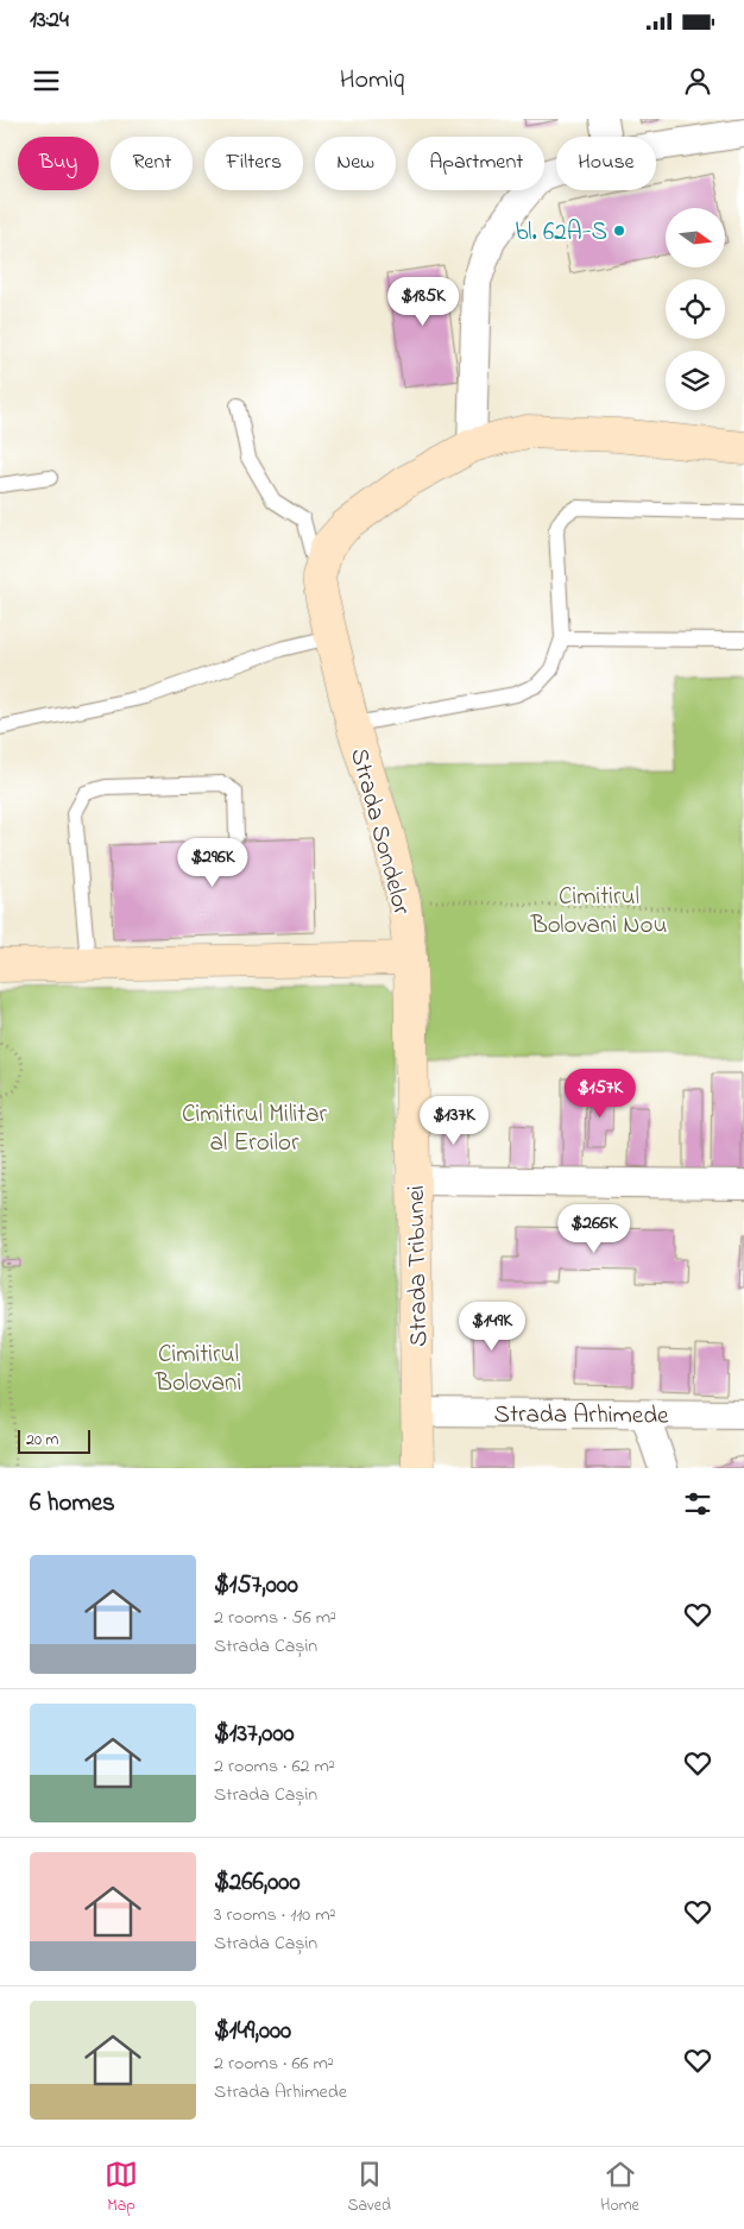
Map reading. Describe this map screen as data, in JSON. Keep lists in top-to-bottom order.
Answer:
{
  "streets": {
    "street": ["Strada Sondelor", "Strada Tribunei", "Strada Arhimede"]
  },
  "crossings": [
    ["Strada Sondelor", "Strada Tribunei"],
    ["Strada Tribunei", "Strada Arhimede"]
  ],
  "parks": ["Cimitirul Bolovani Nou", "Cimitirul Militar al Eroilor", "Cimitirul Bolovani"],
  "places": ["bl. 62A-S"],
  "scale_bar": "20 m",
  "north": "right",
  "page": {
    "status": "13:24",
    "header": "Homiq",
    "chip": [
      "Buy",
      "Rent",
      "Filters",
      "New",
      "Apartment",
      "House"
    ],
    "price": [
      "$185K",
      "$296K",
      "$157K",
      "$137K",
      "$266K",
      "$149K"
    ],
    "scale": "20 m",
    "heading": "6 homes",
    "list": [
      {
        "name": "$157,000",
        "note": "2 rooms · 56 m² · Strada Cașin"
      },
      {
        "name": "$137,000",
        "note": "2 rooms · 62 m² · Strada Cașin"
      },
      {
        "name": "$266,000",
        "note": "3 rooms · 110 m² · Strada Cașin"
      },
      {
        "name": "$149,000",
        "note": "2 rooms · 66 m² · Strada Arhimede"
      }
    ],
    "tabs": ["Map", "Saved", "Home"]
  }
}
